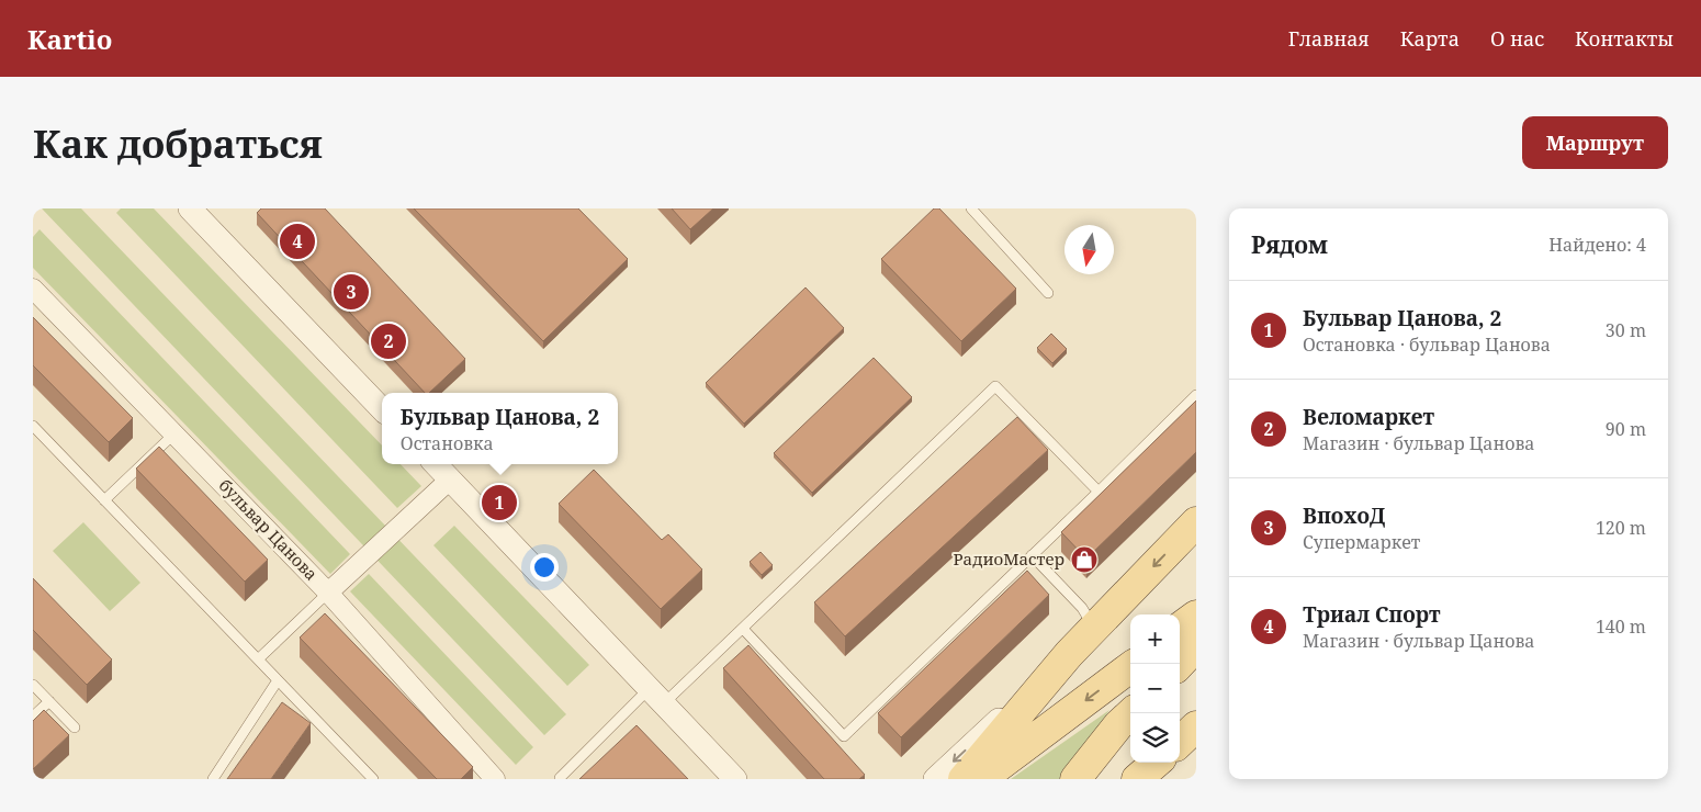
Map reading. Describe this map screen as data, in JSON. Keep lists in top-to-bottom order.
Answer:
{
  "streets": {
    "street": ["бульвар Цанова"]
  },
  "places": {
    "shop": ["РадиоМастер"]
  },
  "north": "bottom",
  "page": {
    "header": "Kartio",
    "nav": [
      "Главная",
      "Карта",
      "О нас",
      "Контакты"
    ],
    "buttons": "Маршрут",
    "title": "Как добраться",
    "heading": ["Рядом", "Найдено: 4"],
    "pins": [
      "4",
      "3",
      "2",
      "1"
    ],
    "list": [
      {
        "mark": "1",
        "name": "Бульвар Цанова, 2",
        "note": "Остановка · бульвар Цанова",
        "value": "30 m"
      },
      {
        "mark": "2",
        "name": "Веломаркет",
        "note": "Магазин · бульвар Цанова",
        "value": "90 m"
      },
      {
        "mark": "3",
        "name": "ВпохоД",
        "note": "Супермаркет",
        "value": "120 m"
      },
      {
        "mark": "4",
        "name": "Триал Спорт",
        "note": "Магазин · бульвар Цанова",
        "value": "140 m"
      }
    ],
    "popup": ["Бульвар Цанова, 2", "Остановка"],
    "map_buttons": ["+", "−"]
  }
}
